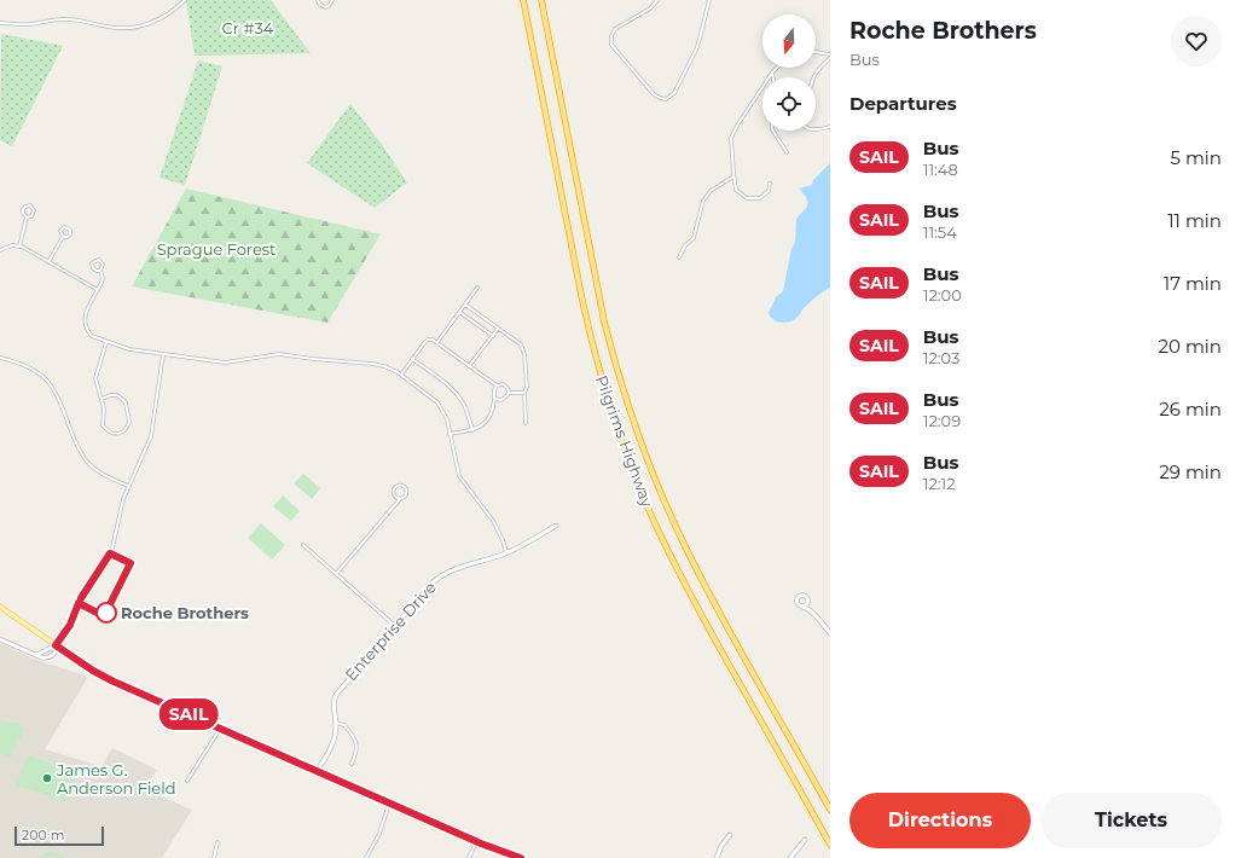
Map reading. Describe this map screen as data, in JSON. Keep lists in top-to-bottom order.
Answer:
{
  "streets": {
    "highway": ["Pilgrims Highway"],
    "street": ["Enterprise Drive"]
  },
  "parks": ["Cr #34", "Sprague Forest"],
  "places": ["Roche Brothers", "James G. Anderson Field"],
  "lines": ["bus line SAIL"],
  "scale_bar": "200 m",
  "north": "bottom",
  "page": {
    "on_map": "SAIL",
    "heading": [
      ["Roche Brothers", "Bus"],
      "Departures"
    ],
    "list": [
      {
        "mark": "SAIL",
        "name": "Bus",
        "note": "11:48",
        "value": "5 min"
      },
      {
        "mark": "SAIL",
        "name": "Bus",
        "note": "11:54",
        "value": "11 min"
      },
      {
        "mark": "SAIL",
        "name": "Bus",
        "note": "12:00",
        "value": "17 min"
      },
      {
        "mark": "SAIL",
        "name": "Bus",
        "note": "12:03",
        "value": "20 min"
      },
      {
        "mark": "SAIL",
        "name": "Bus",
        "note": "12:09",
        "value": "26 min"
      },
      {
        "mark": "SAIL",
        "name": "Bus",
        "note": "12:12",
        "value": "29 min"
      }
    ],
    "buttons": ["Directions", "Tickets"],
    "scale": "200 m"
  }
}
